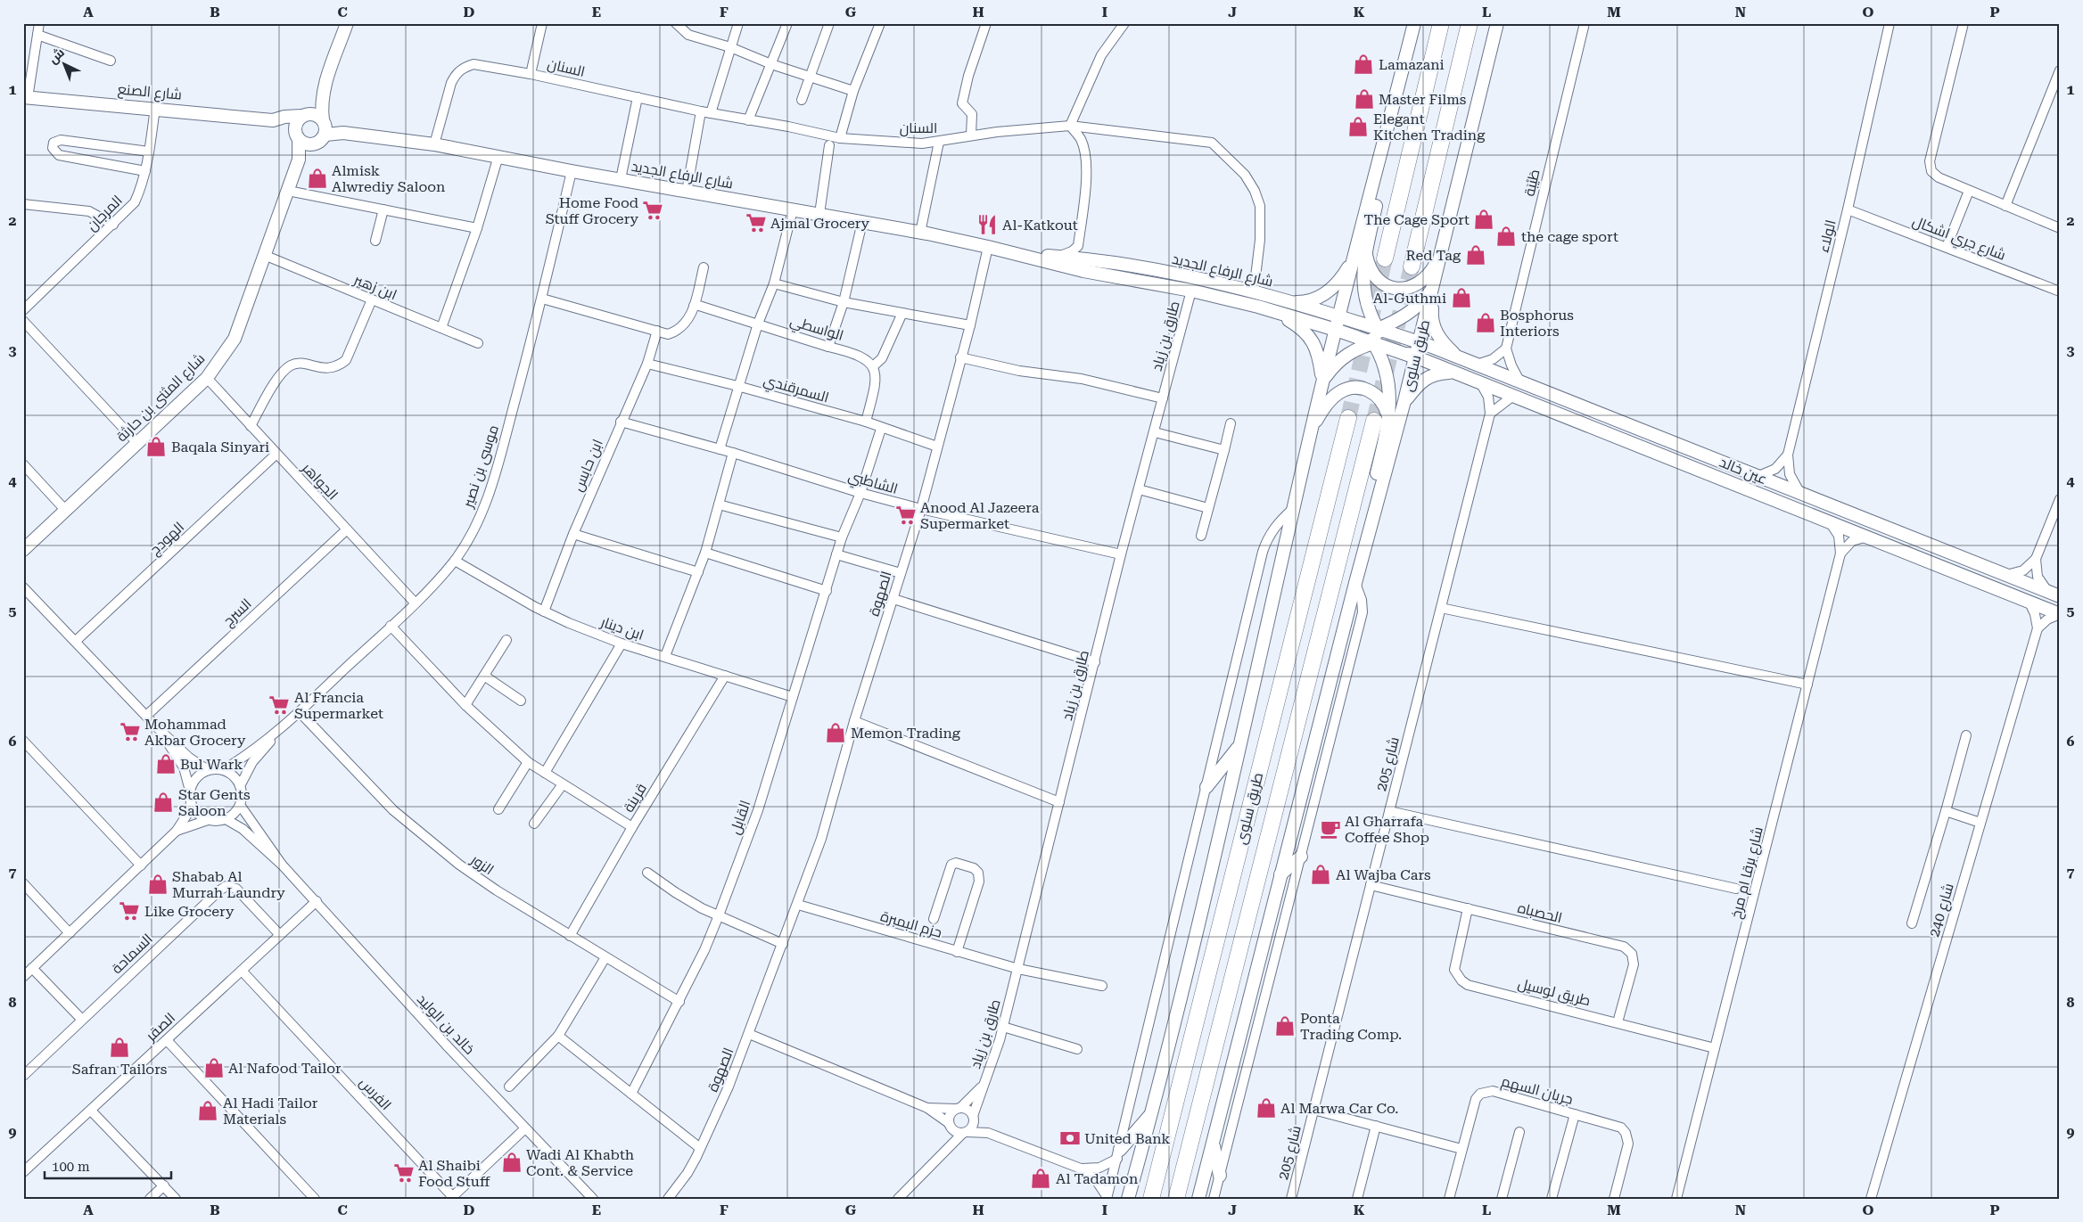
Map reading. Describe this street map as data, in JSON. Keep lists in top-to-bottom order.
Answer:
{
  "streets": {
    "highway": ["طريق سلوى"],
    "street": [
      "السنان",
      "شارع الصنع",
      "شارع الرفاع الجديد",
      "طَيْبَة",
      "المرجان",
      "الولاء",
      "شارع جري اشكال",
      "ابن زهير",
      "الواسطي",
      "طارق بن زياد",
      "السمرقندي",
      "شارع المثنى بن حارثة",
      "ابن حابس",
      "موسى بن نصير",
      "عين خالد",
      "الجواهر",
      "الشاطبي",
      "الهودج",
      "الصهوة",
      "السرج",
      "ابن دينار",
      "شارع 205",
      "قرينة",
      "القابل",
      "الزور",
      "شارع برقا ام مرخ",
      "شارع 240",
      "الحصباه",
      "حزم البمبرة",
      "السماحة",
      "طريق لوسيل",
      "خالد بن الوليد",
      "الصقر",
      "جريان السهم",
      "الفرس"
    ]
  },
  "crossings": [
    ["السنان", "شارع الرفاع الجديد"],
    ["شارع الصنع", "شارع الرفاع الجديد"],
    ["شارع الصنع", "المرجان"],
    ["شارع الصنع", "شارع المثنى بن حارثة"],
    ["شارع الرفاع الجديد", "طارق بن زياد"],
    ["شارع الرفاع الجديد", "طريق سلوى"],
    ["شارع الرفاع الجديد", "شارع المثنى بن حارثة"],
    ["شارع الرفاع الجديد", "موسى بن نصير"],
    ["شارع الرفاع الجديد", "عين خالد"],
    ["شارع الرفاع الجديد", "الصهوة"],
    ["الولاء", "شارع جري اشكال"],
    ["الولاء", "عين خالد"],
    ["ابن زهير", "شارع المثنى بن حارثة"],
    ["طارق بن زياد", "الشاطبي"],
    ["طارق بن زياد", "حزم البمبرة"],
    ["طريق سلوى", "عين خالد"],
    ["السمرقندي", "ابن حابس"],
    ["السمرقندي", "الصهوة"],
    ["السمرقندي", "القابل"],
    ["شارع المثنى بن حارثة", "الجواهر"],
    ["ابن حابس", "الشاطبي"],
    ["ابن حابس", "ابن دينار"],
    ["موسى بن نصير", "الجواهر"],
    ["موسى بن نصير", "ابن دينار"],
    ["موسى بن نصير", "الزور"],
    ["موسى بن نصير", "خالد بن الوليد"],
    ["عين خالد", "شارع 205"],
    ["عين خالد", "شارع برقا ام مرخ"],
    ["الجواهر", "الهودج"],
    ["الجواهر", "السرج"],
    ["الشاطبي", "الصهوة"],
    ["الشاطبي", "القابل"],
    ["الصهوة", "حزم البمبرة"],
    ["ابن دينار", "قرينة"],
    ["ابن دينار", "القابل"],
    ["شارع 205", "الحصباه"],
    ["قرينة", "الزور"],
    ["القابل", "الزور"],
    ["شارع برقا ام مرخ", "طريق لوسيل"],
    ["الحصباه", "طريق لوسيل"],
    ["السماحة", "الصقر"],
    ["خالد بن الوليد", "الصقر"],
    ["الصقر", "الفرس"]
  ],
  "places": {
    "shop": [
      "Lamazani",
      "Master Films",
      "Elegant Kitchen Trading",
      "Almisk Alwrediy Saloon",
      "The Cage Sport",
      "the cage sport",
      "Red Tag",
      "Al-Guthmi",
      "Bosphorus Interiors",
      "Baqala Sinyari",
      "Memon Trading",
      "Bul Wark",
      "Star Gents Saloon",
      "Al Wajba Cars",
      "Shabab Al Murrah Laundry",
      "Ponta Trading Comp.",
      "Safran Tailors",
      "Al Nafood Tailor",
      "Al Marwa Car Co.",
      "Al Hadi Tailor Materials",
      "Wadi Al Khabth Cont. & Service",
      "Al Tadamon"
    ],
    "supermarket": [
      "Home Food Stuff Grocery",
      "Ajmal Grocery",
      "Anood Al Jazeera Supermarket",
      "Al Francia Supermarket",
      "Mohammad Akbar Grocery",
      "Like Grocery",
      "Al Shaibi Food Stuff"
    ],
    "restaurant": ["Al-Katkout"],
    "cafe": ["Al Gharrafa Coffee Shop"],
    "bank": ["United Bank"]
  },
  "scale_bar": "100 m",
  "north": "top left",
  "grid": {
    "columns": [
      "A",
      "B",
      "C",
      "D",
      "E",
      "F",
      "G",
      "H",
      "I",
      "J",
      "K",
      "L",
      "M",
      "N",
      "O",
      "P"
    ],
    "rows": [
      "1",
      "2",
      "3",
      "4",
      "5",
      "6",
      "7",
      "8",
      "9"
    ]
  }
}
